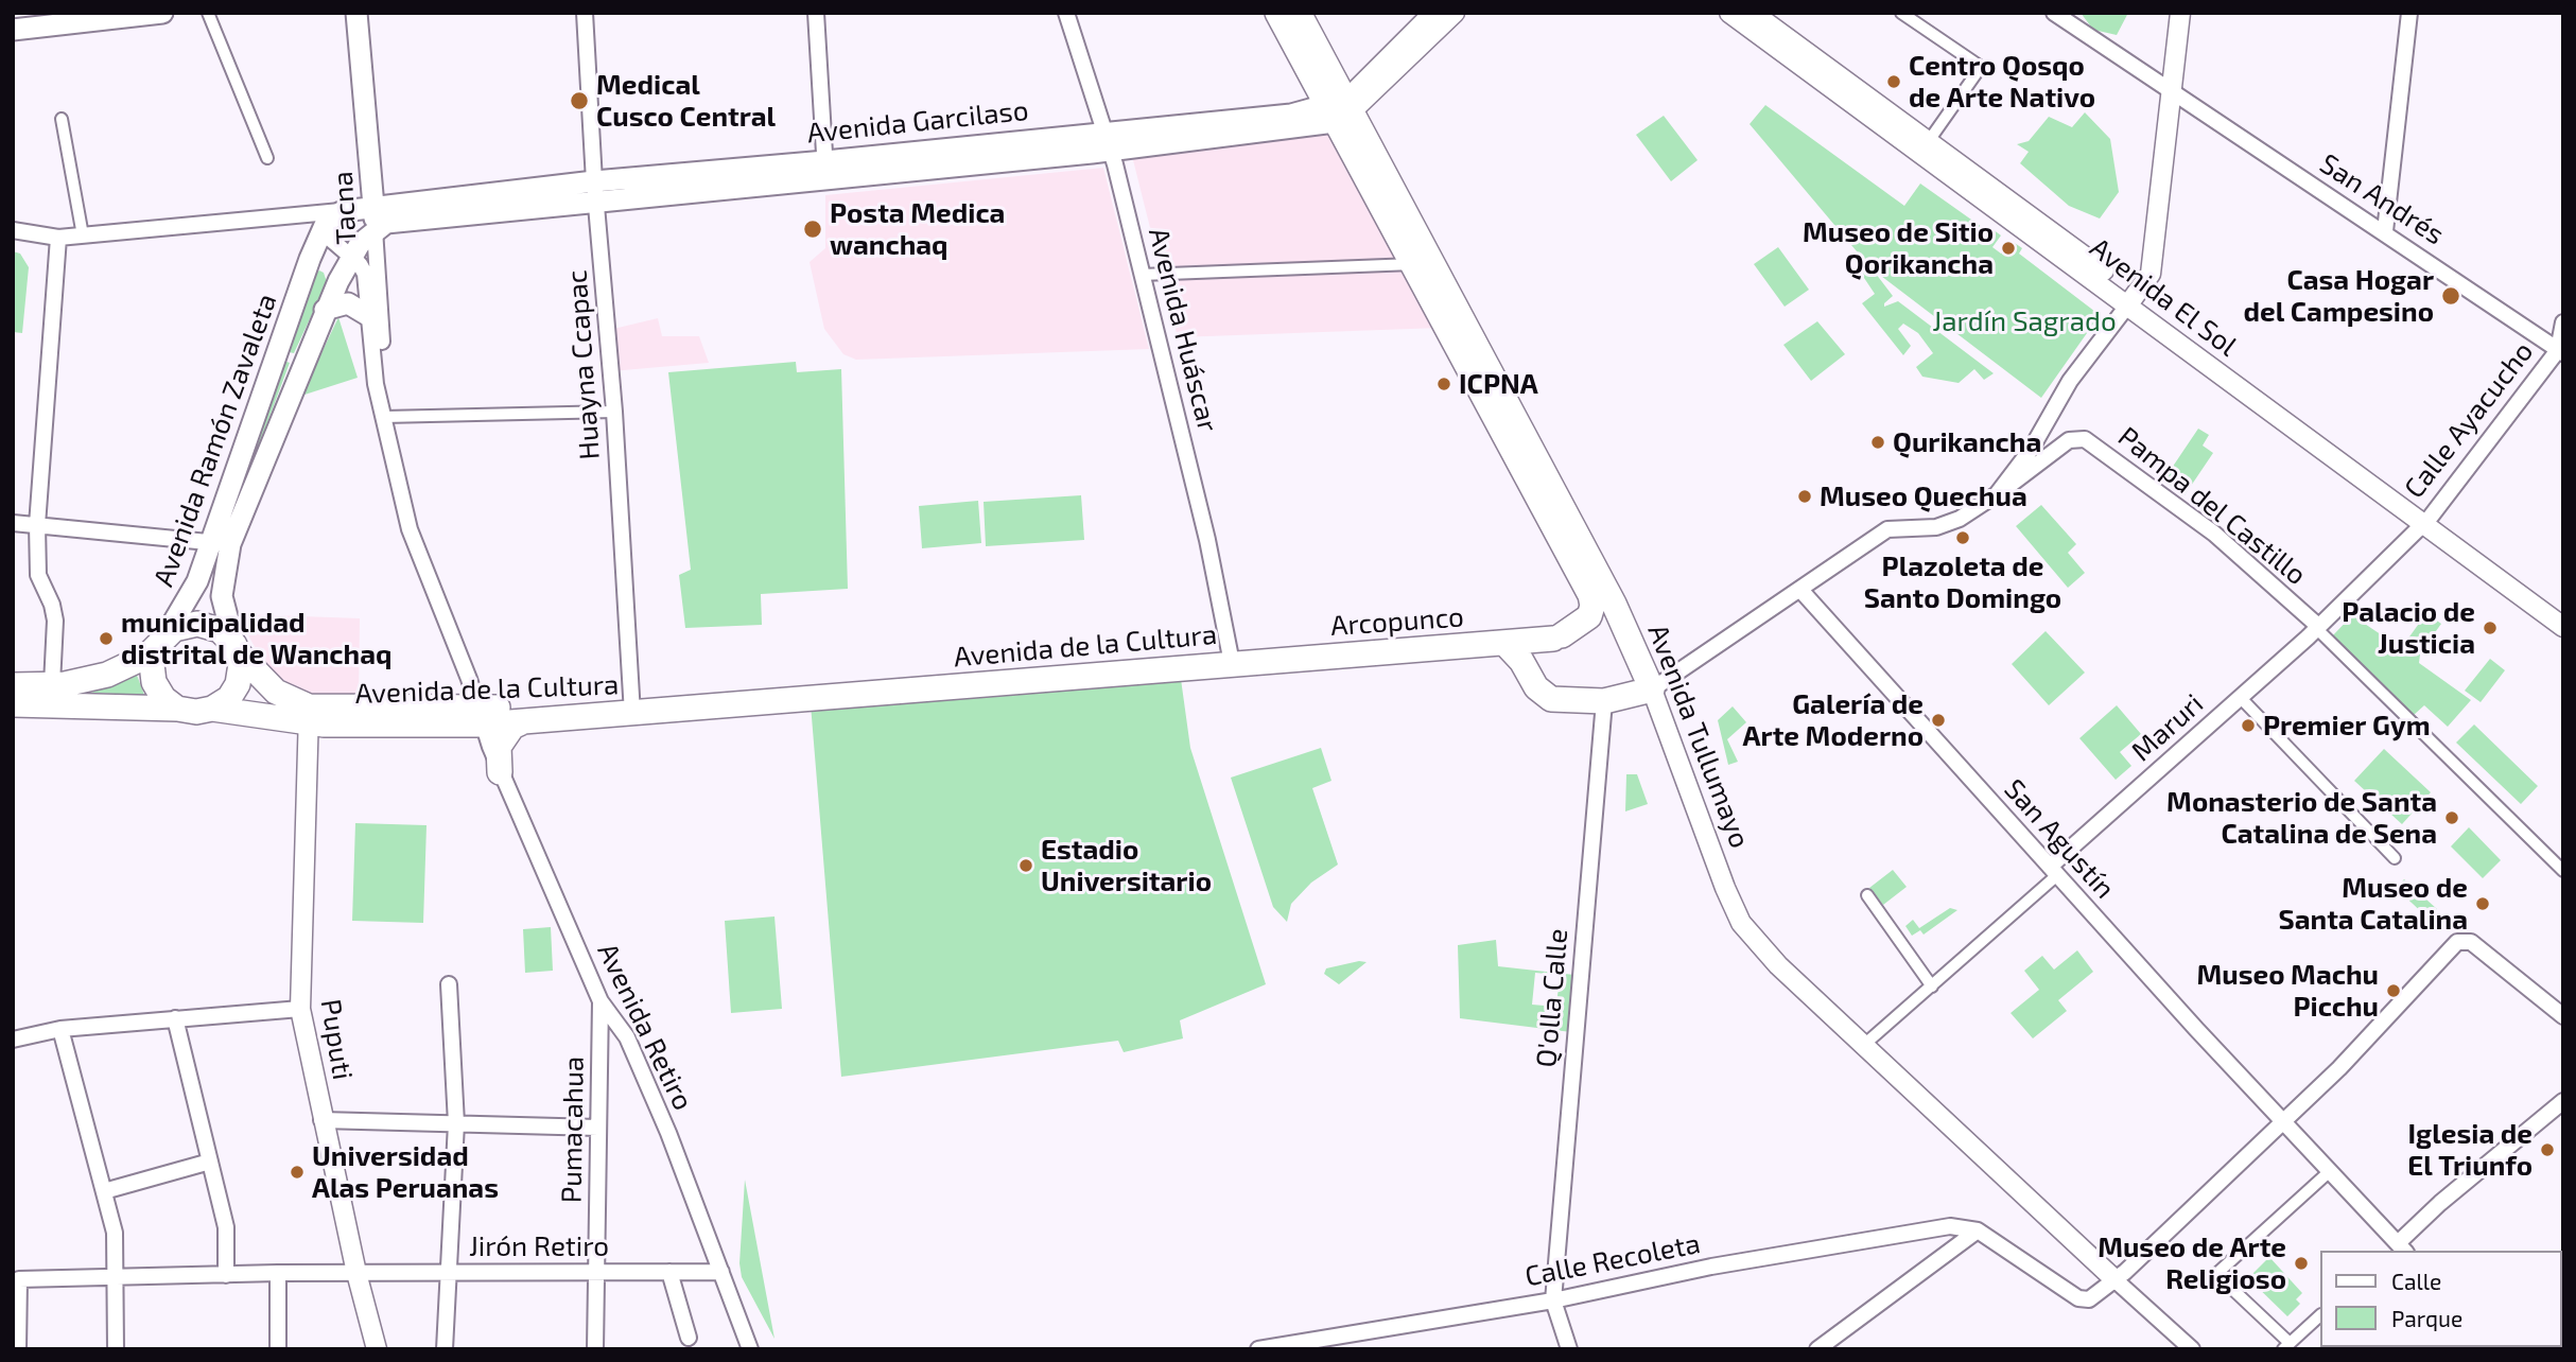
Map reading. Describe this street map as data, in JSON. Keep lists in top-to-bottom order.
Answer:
{
  "streets": {
    "main road": [
      "Avenida Garcilaso",
      "Tacna",
      "Avenida Ramón Zavaleta",
      "Arcopunco",
      "Avenida de la Cultura",
      "Avenida Tullumayo"
    ],
    "street": [
      "San Andrés",
      "Avenida El Sol",
      "Avenida Huáscar",
      "Huayna Ccapac",
      "Calle Ayacucho",
      "Pampa del Castillo",
      "Maruri",
      "San Agustín",
      "Q'olla Calle",
      "Avenida Retiro",
      "Puputi",
      "Pumacahua",
      "Jirón Retiro",
      "Calle Recoleta"
    ]
  },
  "crossings": [
    ["Avenida Garcilaso", "Tacna"],
    ["Avenida Garcilaso", "Avenida Huáscar"],
    ["Avenida Garcilaso", "Huayna Ccapac"],
    ["Avenida Garcilaso", "Avenida Ramón Zavaleta"],
    ["Avenida Garcilaso", "Avenida Tullumayo"],
    ["San Andrés", "Calle Ayacucho"],
    ["Tacna", "Avenida Ramón Zavaleta"],
    ["Tacna", "Avenida de la Cultura"],
    ["Tacna", "Avenida Retiro"],
    ["Avenida El Sol", "Calle Ayacucho"],
    ["Avenida Huáscar", "Arcopunco"],
    ["Avenida Huáscar", "Avenida de la Cultura"],
    ["Huayna Ccapac", "Avenida de la Cultura"],
    ["Calle Ayacucho", "Pampa del Castillo"],
    ["Calle Ayacucho", "Maruri"],
    ["Avenida Ramón Zavaleta", "Avenida de la Cultura"],
    ["Pampa del Castillo", "Maruri"],
    ["Pampa del Castillo", "San Agustín"],
    ["Arcopunco", "Avenida de la Cultura"],
    ["Arcopunco", "Avenida Tullumayo"],
    ["Avenida de la Cultura", "Avenida Retiro"],
    ["Avenida de la Cultura", "Puputi"],
    ["Maruri", "San Agustín"],
    ["Q'olla Calle", "Calle Recoleta"],
    ["Avenida Retiro", "Pumacahua"],
    ["Avenida Retiro", "Jirón Retiro"],
    ["Puputi", "Jirón Retiro"],
    ["Pumacahua", "Jirón Retiro"]
  ],
  "parks": ["Jardín Sagrado"],
  "places": [
    "Centro Qosqo de Arte Nativo",
    "Medical Cusco Central",
    "Posta Medica wanchaq",
    "Museo de Sitio Qorikancha",
    "Casa Hogar del Campesino",
    "ICPNA",
    "Qurikancha",
    "Museo Quechua",
    "Plazoleta de Santo Domingo",
    "Palacio de Justicia",
    "municipalidad distrital de Wanchaq",
    "Galería de Arte Moderno",
    "Premier Gym",
    "Monasterio de Santa Catalina de Sena",
    "Estadio Universitario",
    "Museo de Santa Catalina",
    "Museo Machu Picchu",
    "Iglesia de El Triunfo",
    "Universidad Alas Peruanas",
    "Museo de Arte Religioso"
  ],
  "legend": ["Calle", "Parque"]
}
